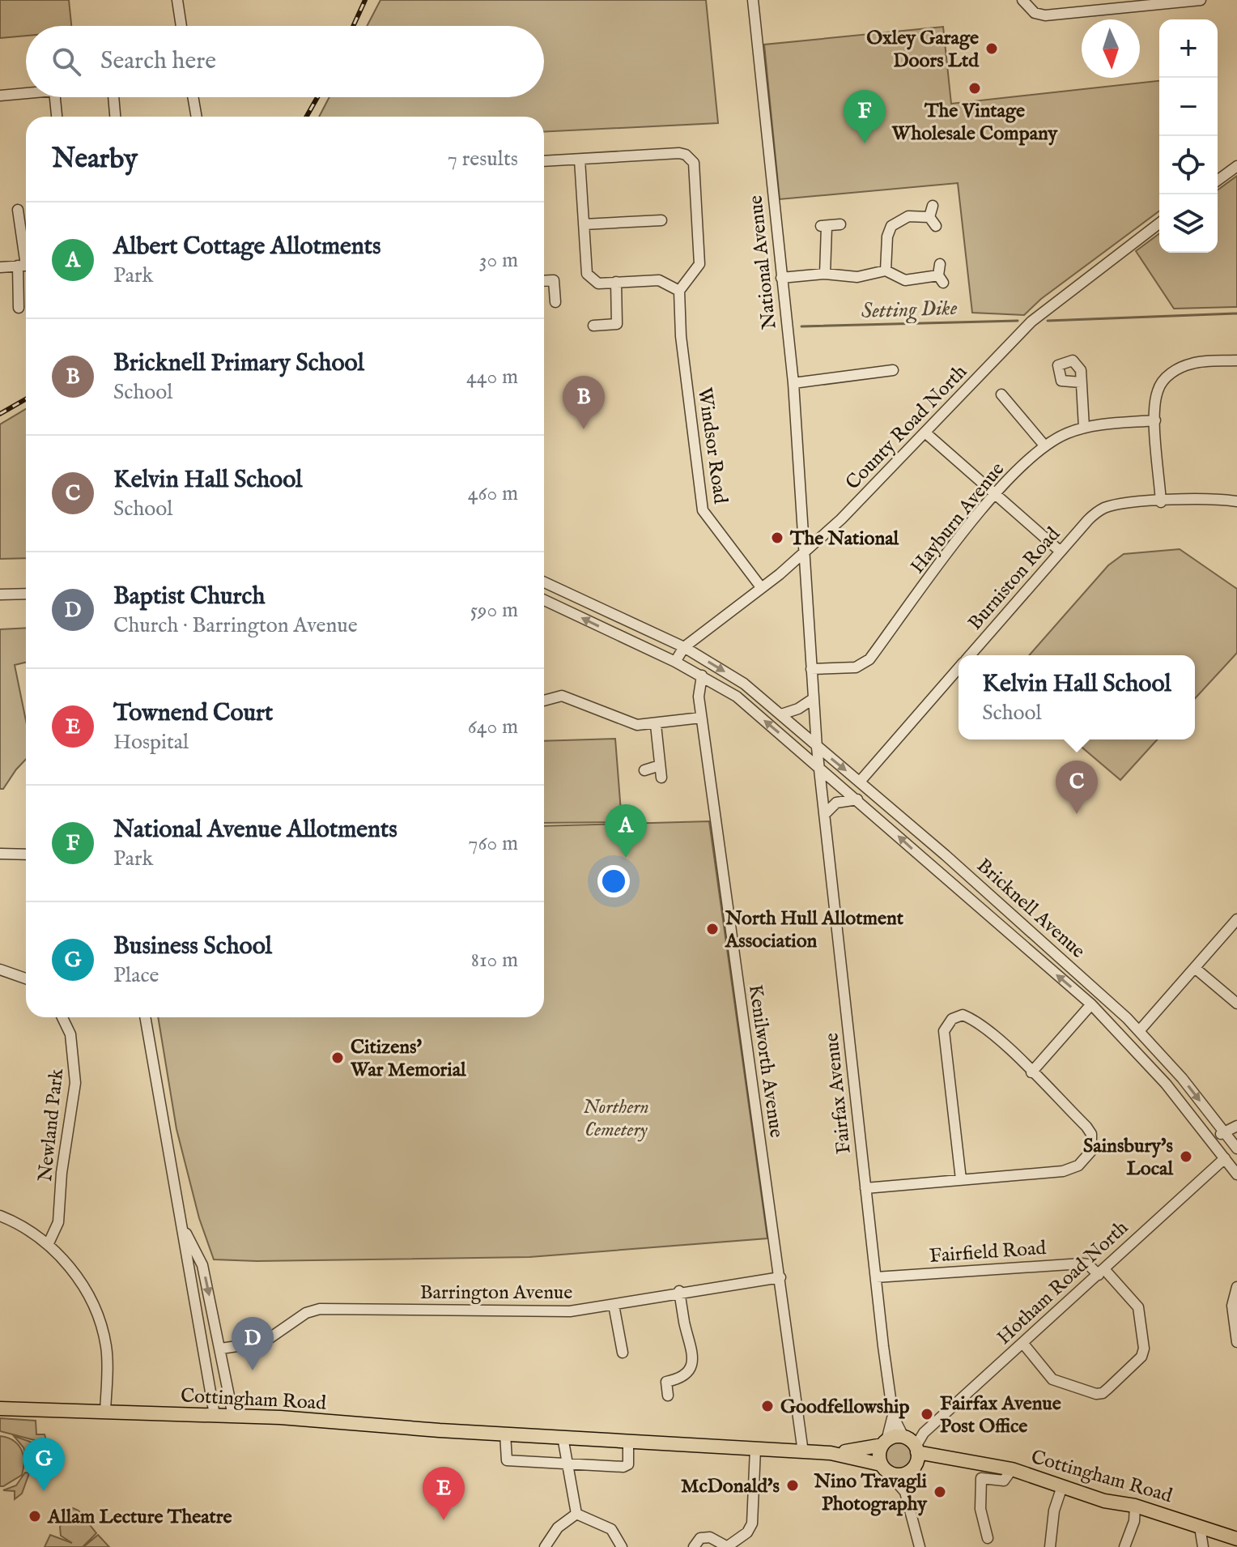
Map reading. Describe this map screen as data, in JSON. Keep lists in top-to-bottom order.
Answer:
{
  "streets": {
    "main road": ["Cottingham Road"],
    "street": [
      "National Avenue",
      "County Road North",
      "Windsor Road",
      "Hayburn Avenue",
      "Burniston Road",
      "Bricknell Avenue",
      "Kenilworth Avenue",
      "Fairfax Avenue",
      "Newland Park",
      "Fairfield Road",
      "Hotham Road North",
      "Barrington Avenue"
    ]
  },
  "crossings": [
    ["National Avenue", "County Road North"],
    ["National Avenue", "Hayburn Avenue"],
    ["National Avenue", "Bricknell Avenue"],
    ["National Avenue", "Fairfax Avenue"],
    ["County Road North", "Windsor Road"],
    ["County Road North", "Bricknell Avenue"],
    ["Burniston Road", "Bricknell Avenue"],
    ["Bricknell Avenue", "Kenilworth Avenue"],
    ["Bricknell Avenue", "Fairfax Avenue"],
    ["Bricknell Avenue", "Hotham Road North"],
    ["Kenilworth Avenue", "Barrington Avenue"],
    ["Kenilworth Avenue", "Cottingham Road"],
    ["Fairfax Avenue", "Fairfield Road"],
    ["Fairfax Avenue", "Hotham Road North"],
    ["Fairfax Avenue", "Cottingham Road"],
    ["Fairfield Road", "Hotham Road North"],
    ["Hotham Road North", "Cottingham Road"]
  ],
  "water": ["Setting Dike"],
  "parks": ["Northern Cemetery"],
  "places": [
    "Oxley Garage Doors Ltd",
    "The Vintage Wholesale Company",
    "The National",
    "North Hull Allotment Association",
    "Citizens' War Memorial",
    "Sainsbury's Local",
    "Goodfellowship",
    "Fairfax Avenue Post Office",
    "McDonald's",
    "Nino Travagli Photography",
    "Allam Lecture Theatre"
  ],
  "north": "bottom",
  "page": {
    "map_buttons": ["+", "−"],
    "search": "Search here",
    "pins": [
      "F",
      "B",
      "C",
      "A",
      "D",
      "G",
      "E"
    ],
    "heading": ["Nearby", "7 results"],
    "list": [
      {
        "mark": "A",
        "name": "Albert Cottage Allotments",
        "note": "Park",
        "value": "30 m"
      },
      {
        "mark": "B",
        "name": "Bricknell Primary School",
        "note": "School",
        "value": "440 m"
      },
      {
        "mark": "C",
        "name": "Kelvin Hall School",
        "note": "School",
        "value": "460 m"
      },
      {
        "mark": "D",
        "name": "Baptist Church",
        "note": "Church · Barrington Avenue",
        "value": "590 m"
      },
      {
        "mark": "E",
        "name": "Townend Court",
        "note": "Hospital",
        "value": "640 m"
      },
      {
        "mark": "F",
        "name": "National Avenue Allotments",
        "note": "Park",
        "value": "760 m"
      },
      {
        "mark": "G",
        "name": "Business School",
        "note": "Place",
        "value": "810 m"
      }
    ],
    "popup": ["Kelvin Hall School", "School"]
  }
}
